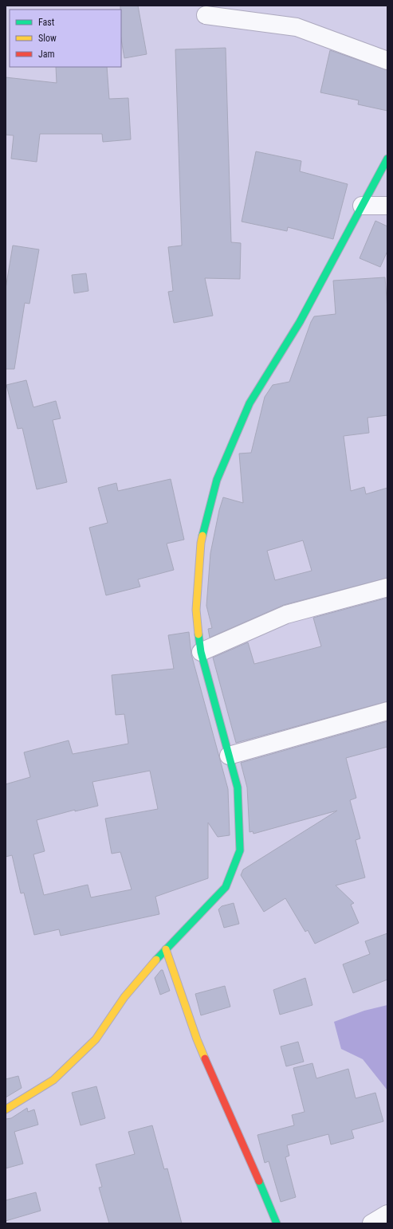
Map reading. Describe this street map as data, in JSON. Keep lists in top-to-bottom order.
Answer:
{
  "legend": ["Fast", "Slow", "Jam"]
}
